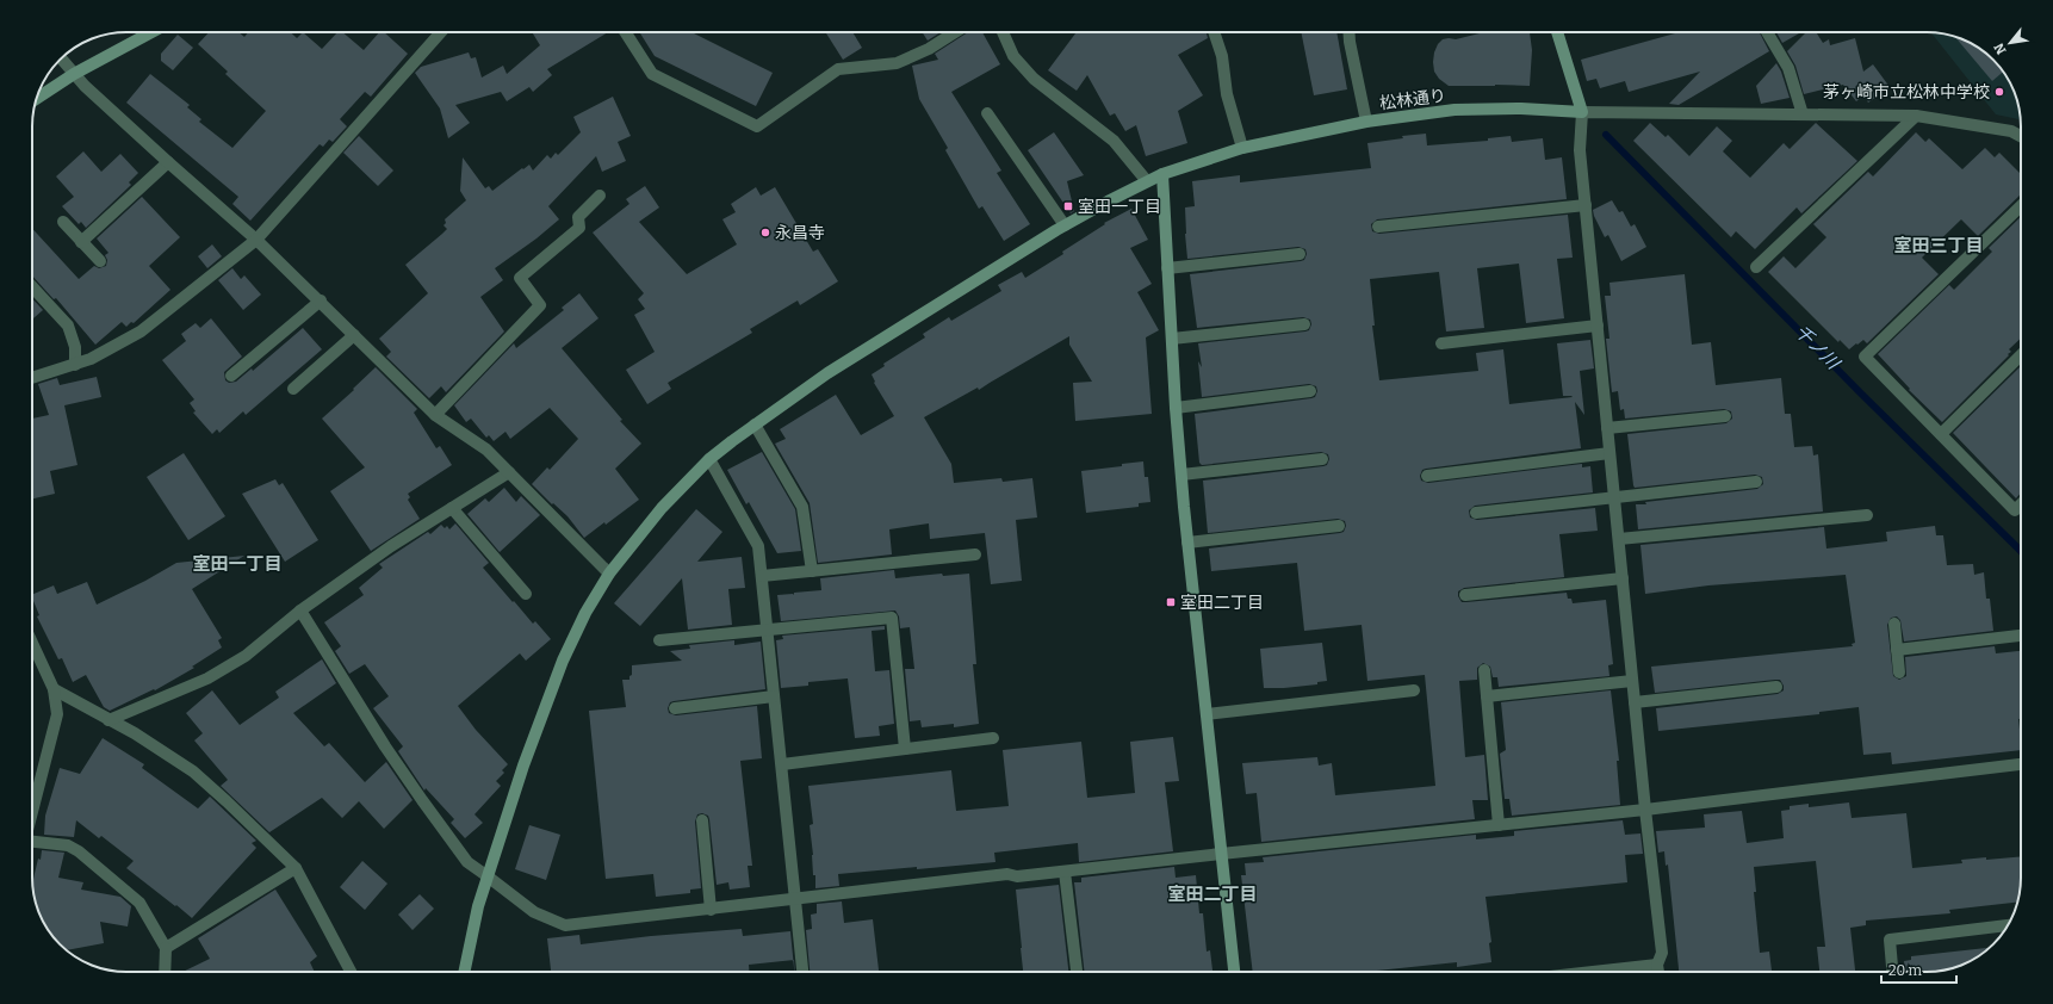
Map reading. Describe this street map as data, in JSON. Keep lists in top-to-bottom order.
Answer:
{
  "streets": {
    "street": ["松林通り"]
  },
  "districts": ["室田三丁目", "室田一丁目", "室田二丁目"],
  "water": ["千ノ川"],
  "places": {
    "other": ["茅ヶ崎市立松林中学校", "永昌寺"],
    "transit": ["室田一丁目", "室田二丁目"]
  },
  "scale_bar": "20 m",
  "north": "bottom left"
}
